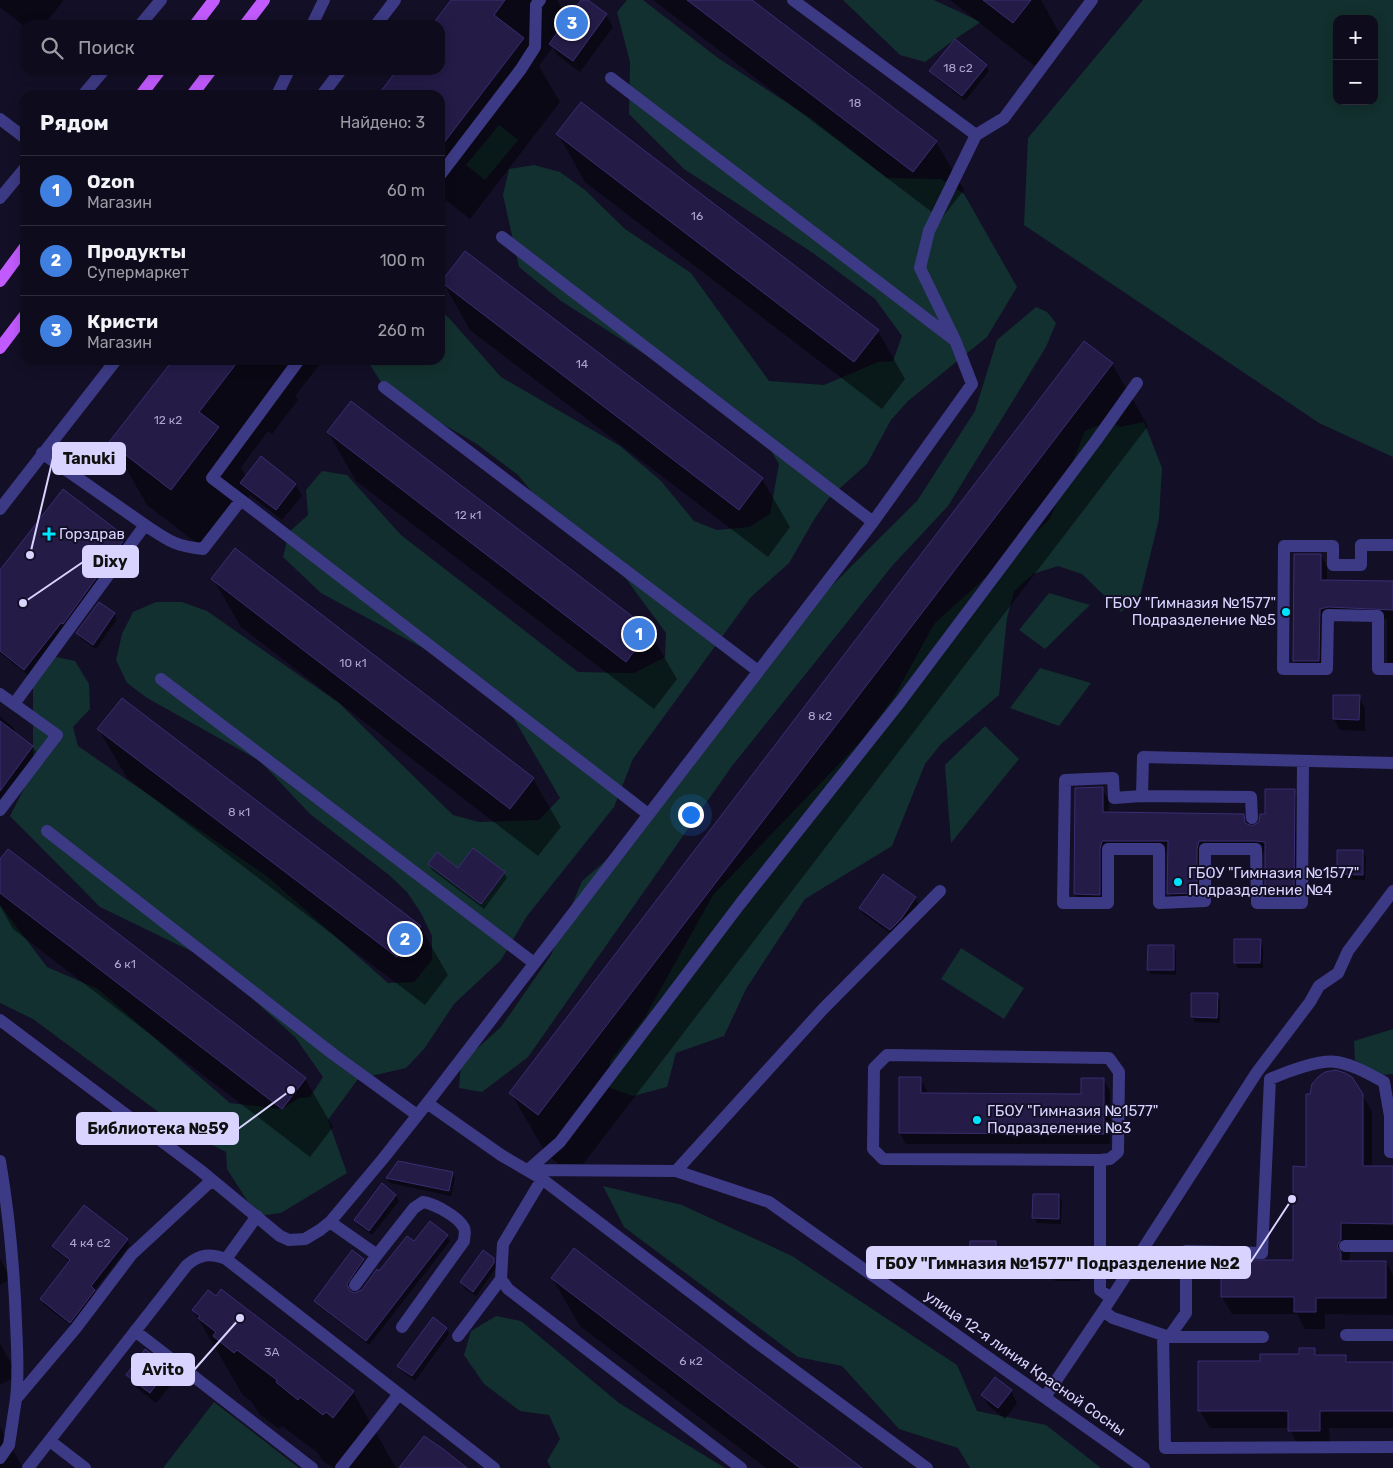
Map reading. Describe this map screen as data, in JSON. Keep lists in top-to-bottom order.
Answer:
{
  "streets": {
    "street": ["улица 12-я линия Красной Сосны"]
  },
  "places": {
    "health": ["Горздрав"],
    "other": [
      "Tanuki",
      "Dixy",
      "ГБОУ \"Гимназия №1577\" Подразделение №5",
      "ГБОУ \"Гимназия №1577\" Подразделение №4",
      "Библиотека №59",
      "ГБОУ \"Гимназия №1577\" Подразделение №3",
      "ГБОУ \"Гимназия №1577\" Подразделение №2",
      "Avito"
    ]
  },
  "house_numbers": [
    "18 с2",
    "18",
    "16",
    "14",
    "12 к2",
    "12 к1",
    "10 к1",
    "8 к2",
    "8 к1",
    "6 к1",
    "4 к4 с2",
    "3А",
    "6 к2"
  ],
  "page": {
    "pins": ["3", "1", "2"],
    "map_buttons": ["+", "−"],
    "search": "Поиск",
    "heading": ["Рядом", "Найдено: 3"],
    "list": [
      {
        "mark": "1",
        "name": "Ozon",
        "note": "Магазин",
        "value": "60 m"
      },
      {
        "mark": "2",
        "name": "Продукты",
        "note": "Супермаркет",
        "value": "100 m"
      },
      {
        "mark": "3",
        "name": "Кристи",
        "note": "Магазин",
        "value": "260 m"
      }
    ]
  }
}
